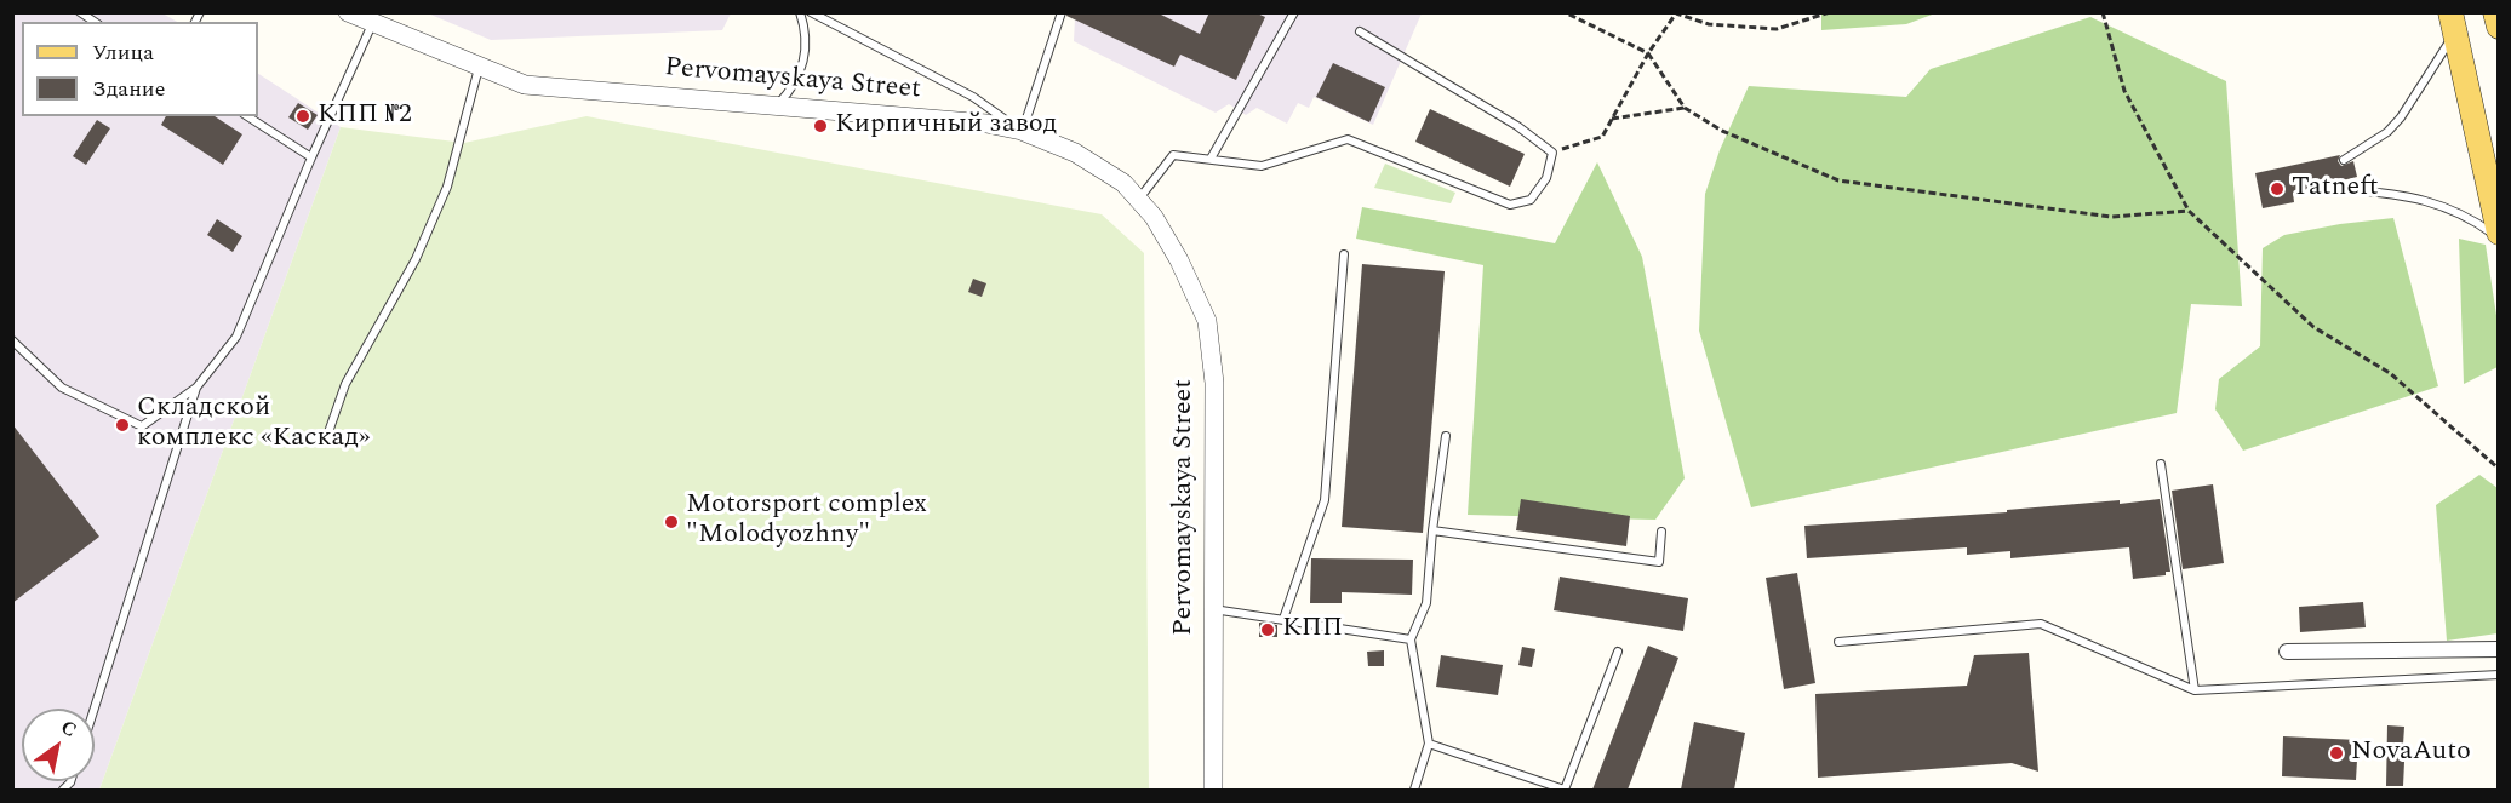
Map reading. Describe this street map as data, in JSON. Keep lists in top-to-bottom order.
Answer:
{
  "streets": {
    "street": ["Pervomayskaya Street"]
  },
  "places": [
    "КПП №2",
    "Кирпичный завод",
    "Tatneft",
    "Складской комплекс «Каскад»",
    "Motorsport complex \"Molodyozhny\"",
    "КПП",
    "NovaAuto"
  ],
  "legend": ["Улица", "Здание"],
  "north": "top right"
}
